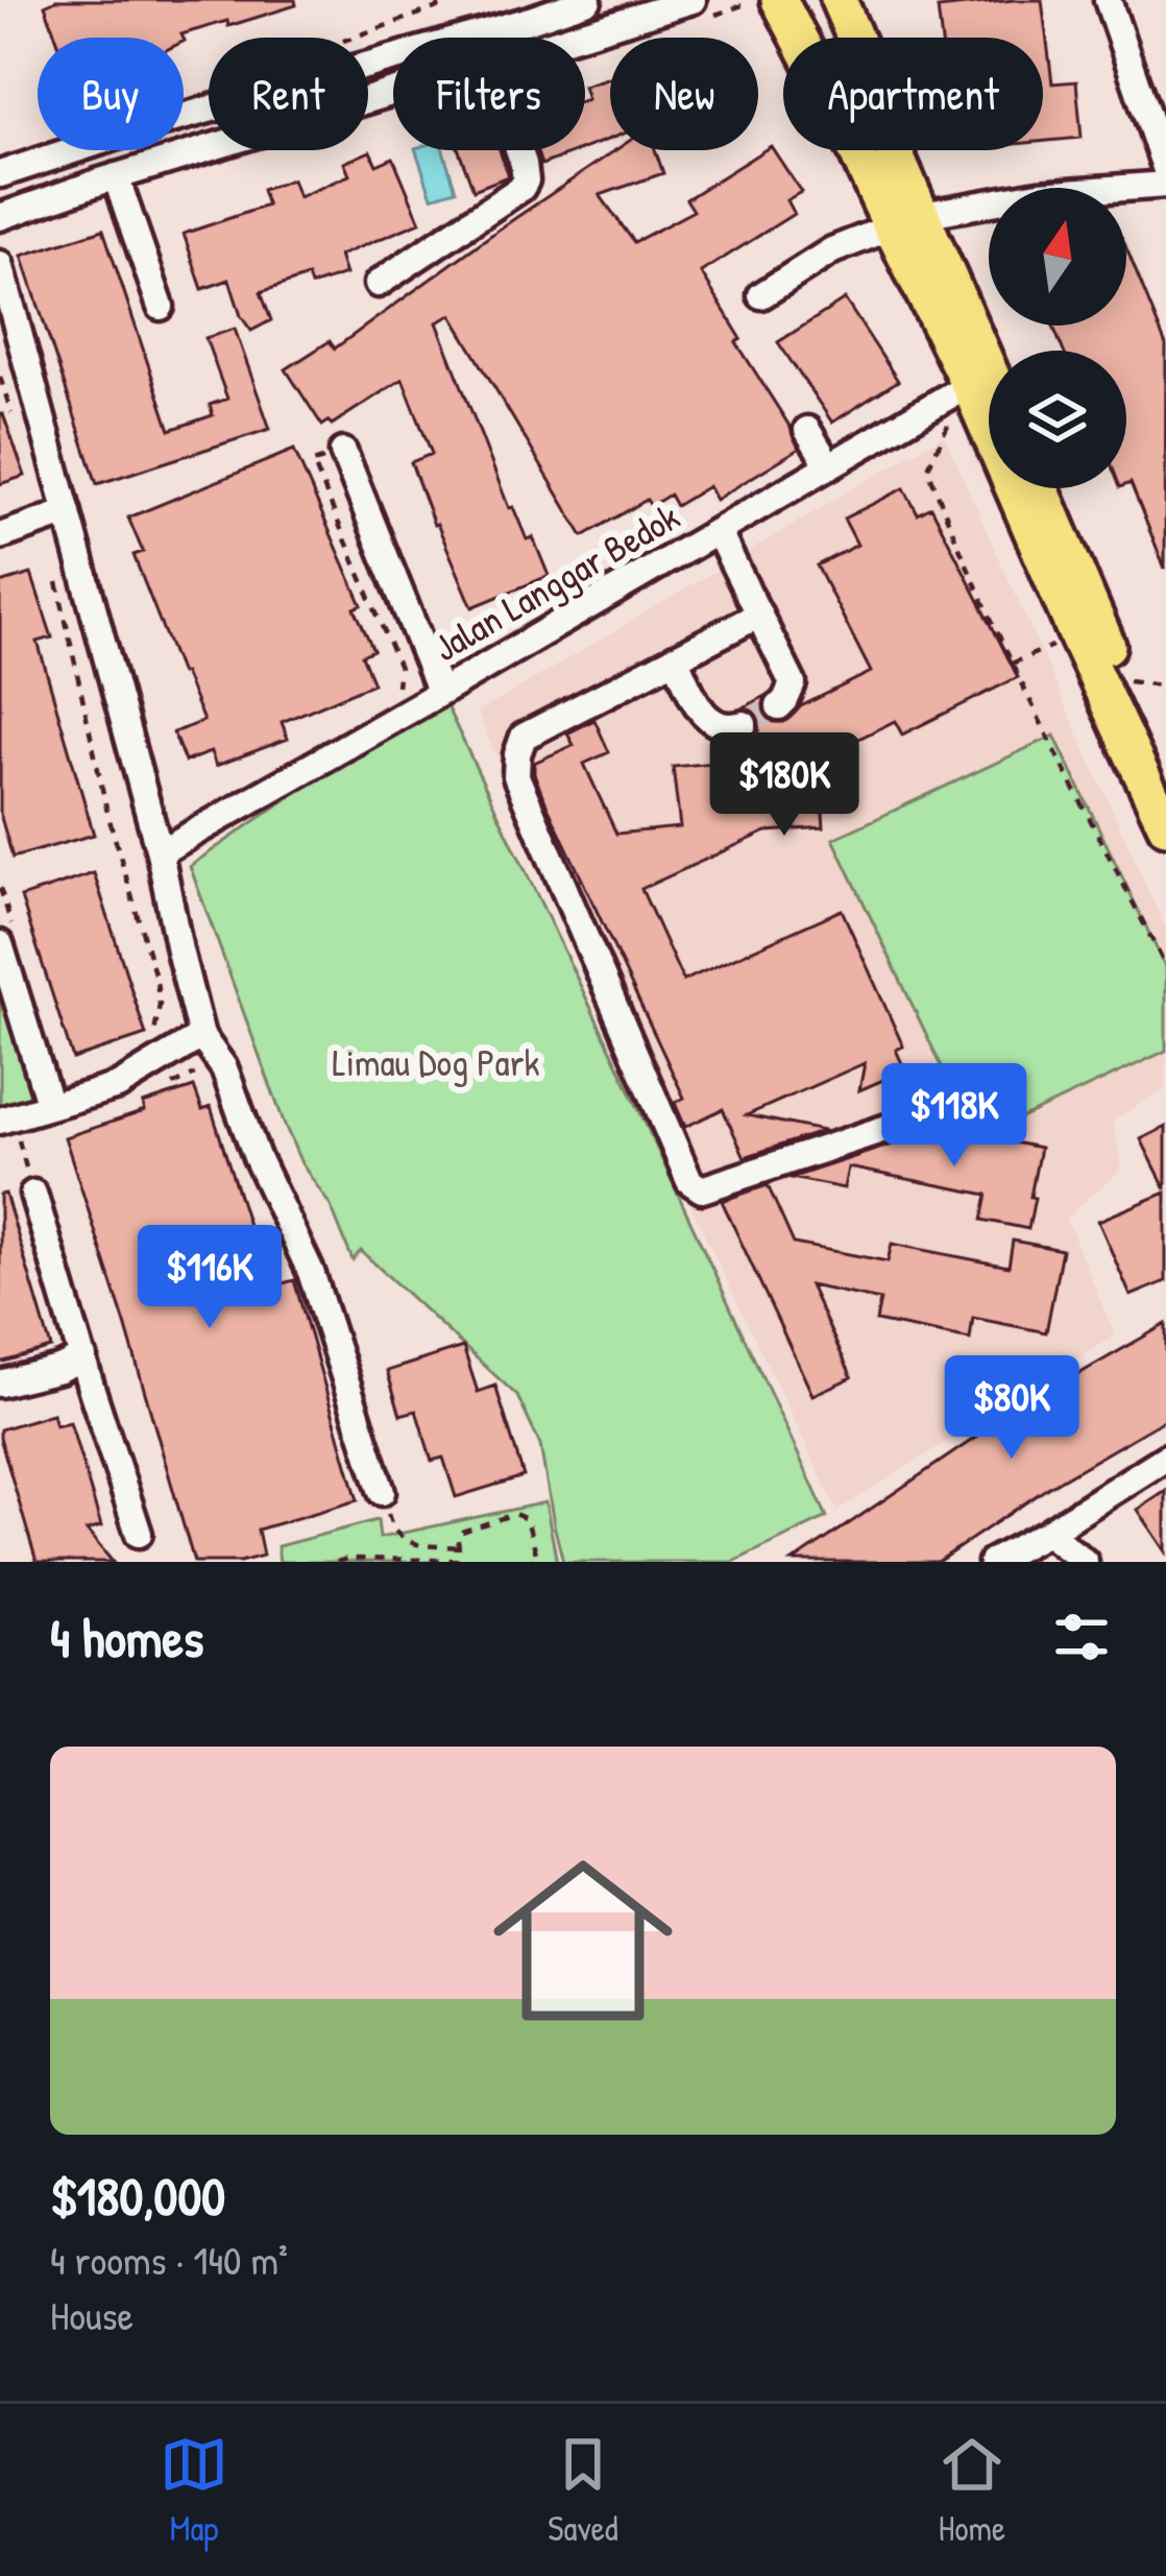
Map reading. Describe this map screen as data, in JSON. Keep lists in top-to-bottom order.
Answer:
{
  "streets": {
    "street": ["Jalan Langgar Bedok"]
  },
  "parks": ["Limau Dog Park"],
  "north": "top",
  "page": {
    "chip": [
      "Buy",
      "Rent",
      "Filters",
      "New",
      "Apartment"
    ],
    "price": [
      "$180K",
      "$118K",
      "$116K",
      "$80K"
    ],
    "heading": "4 homes",
    "list": [
      {
        "name": "$180,000",
        "note": "4 rooms · 140 m² · House"
      }
    ],
    "tabs": ["Map", "Saved", "Home"]
  }
}
